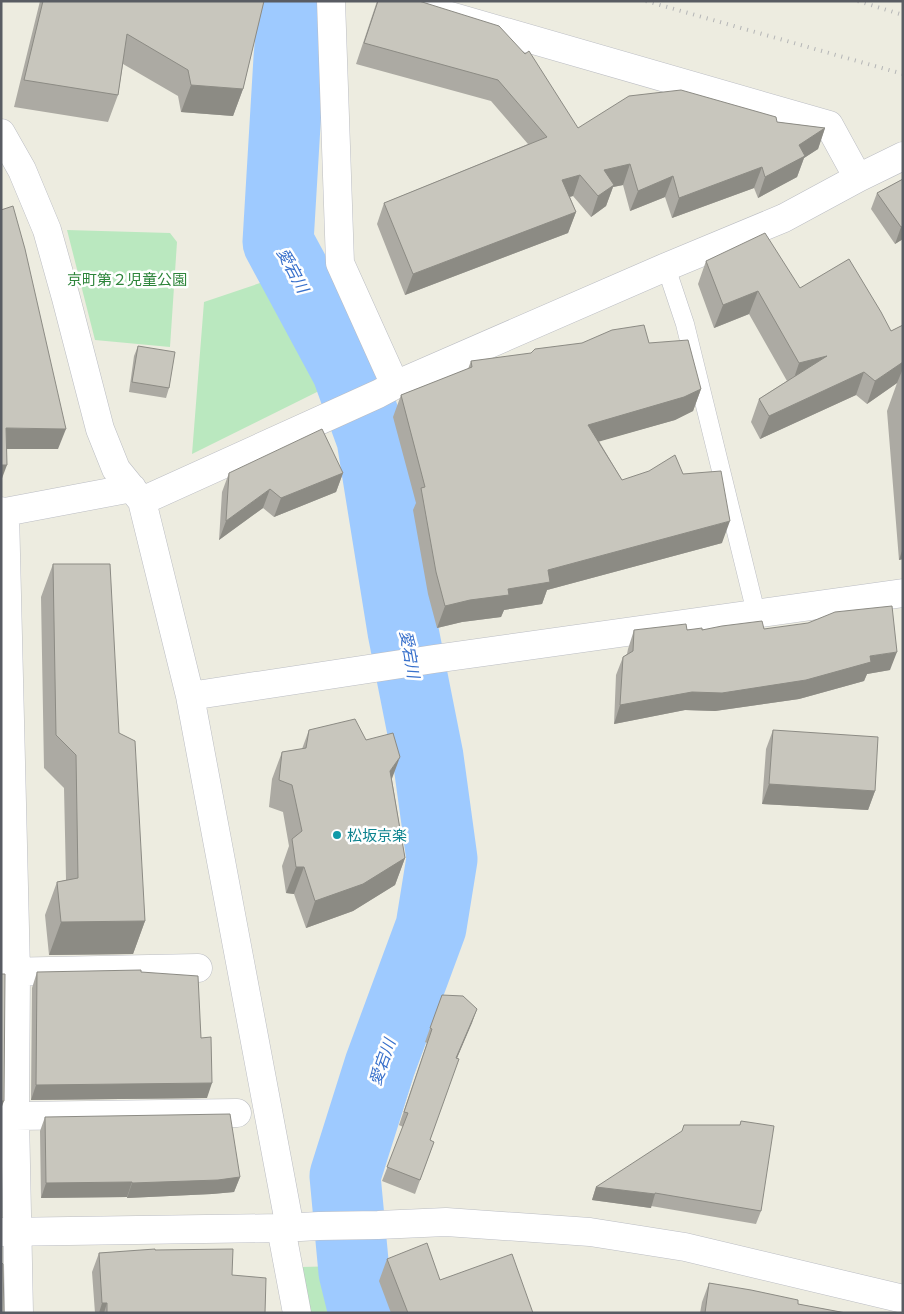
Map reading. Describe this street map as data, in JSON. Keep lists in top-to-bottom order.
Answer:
{
  "water": ["愛宕川"],
  "parks": ["京町第２児童公園"],
  "places": ["松坂京楽"]
}
